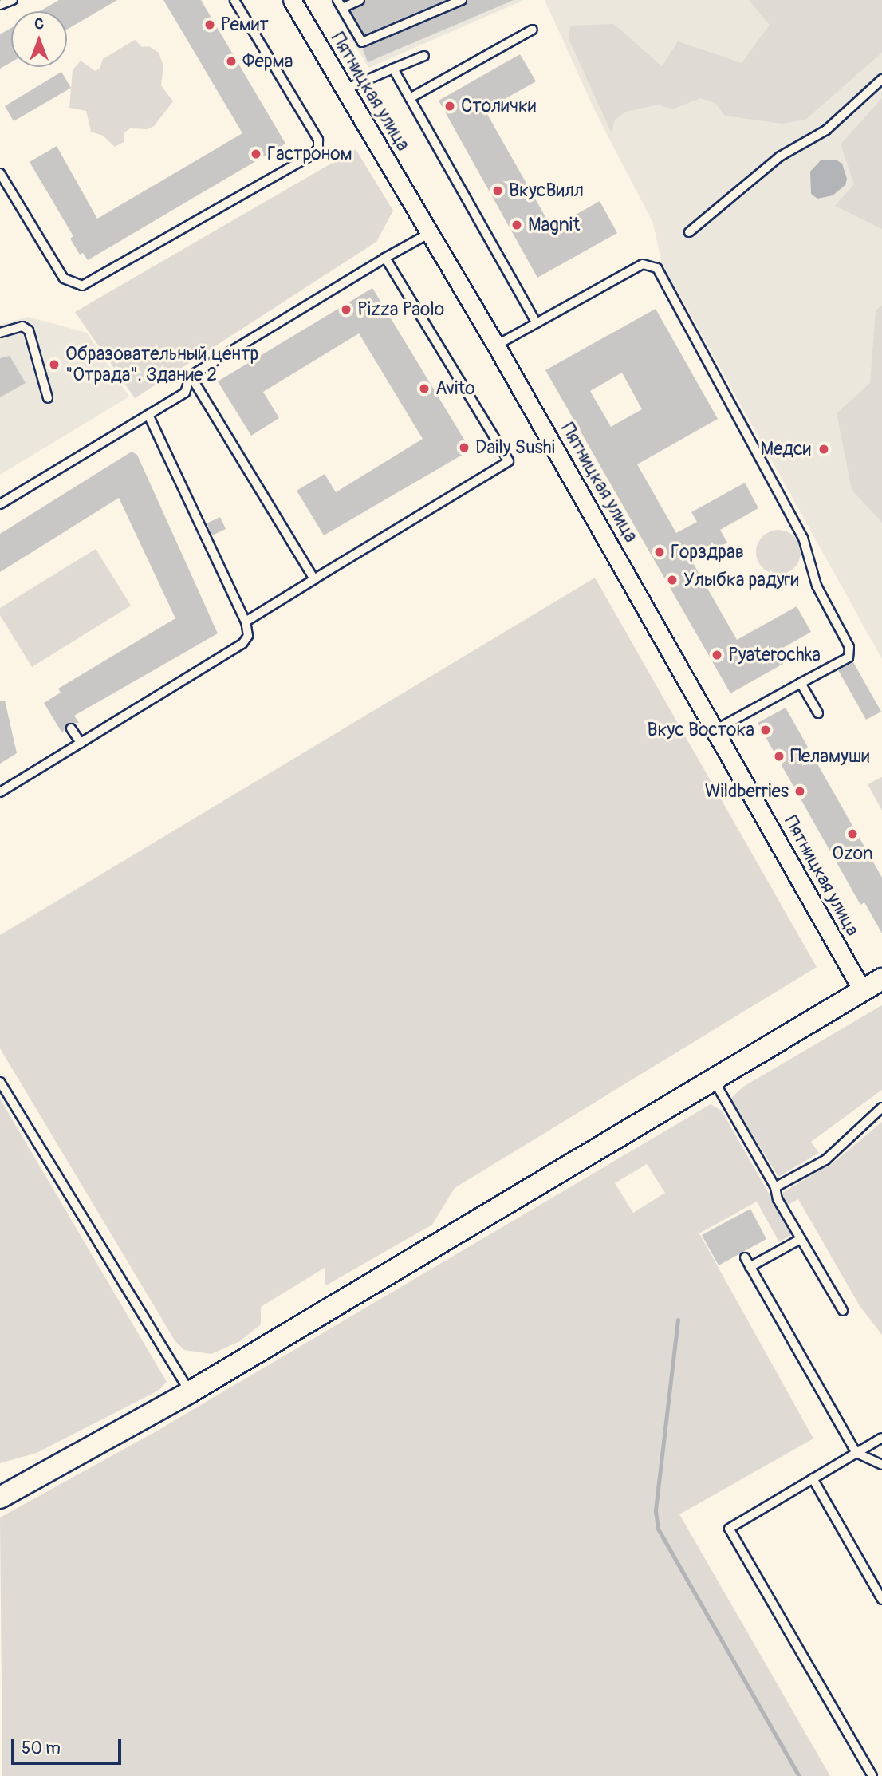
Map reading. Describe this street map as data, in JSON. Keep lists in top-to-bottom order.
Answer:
{
  "streets": {
    "street": ["Пятницкая улица"]
  },
  "places": [
    "Ремит",
    "Ферма",
    "Столички",
    "Гастроном",
    "ВкусВилл",
    "Magnit",
    "Pizza Paolo",
    "Образовательный центр \"Отрада\". Здание 2",
    "Avito",
    "Daily Sushi",
    "Медси",
    "Горздрав",
    "Улыбка радуги",
    "Pyaterochka",
    "Вкус Востока",
    "Пеламуши",
    "Wildberries",
    "Ozon"
  ],
  "scale_bar": "50 m",
  "north": "top"
}
